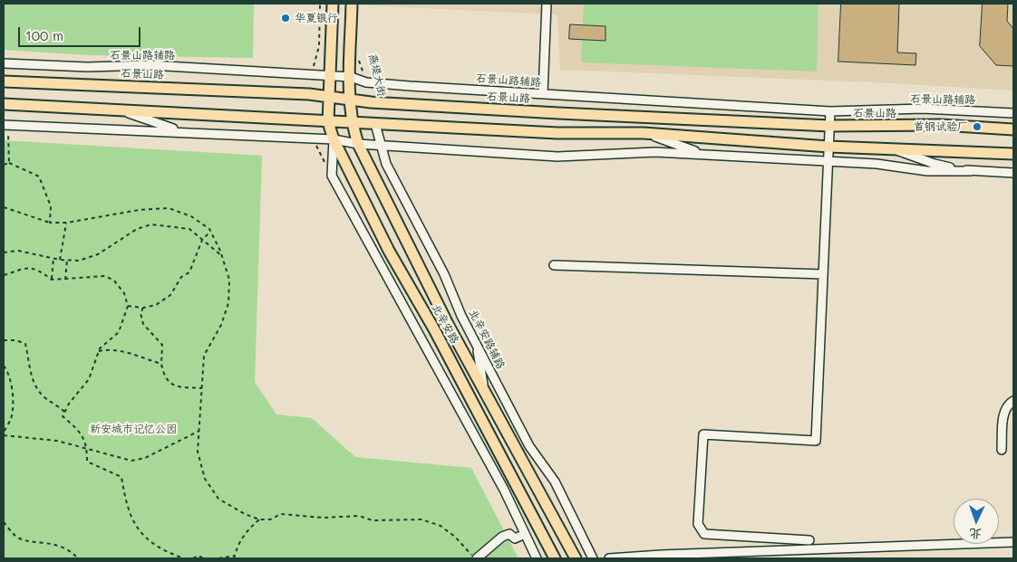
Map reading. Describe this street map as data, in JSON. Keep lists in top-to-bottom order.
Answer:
{
  "streets": {
    "main road": ["石景山路", "燕堤大街", "北辛安路"],
    "street": ["石景山路辅路", "北辛安路辅路"]
  },
  "crossings": [
    ["石景山路辅路", "燕堤大街"],
    ["石景山路", "燕堤大街"],
    ["石景山路", "北辛安路"],
    ["燕堤大街", "北辛安路"]
  ],
  "parks": ["新安城市记忆公园"],
  "places": ["华夏银行", "首钢试验厂"],
  "scale_bar": "100 m",
  "north": "bottom"
}
